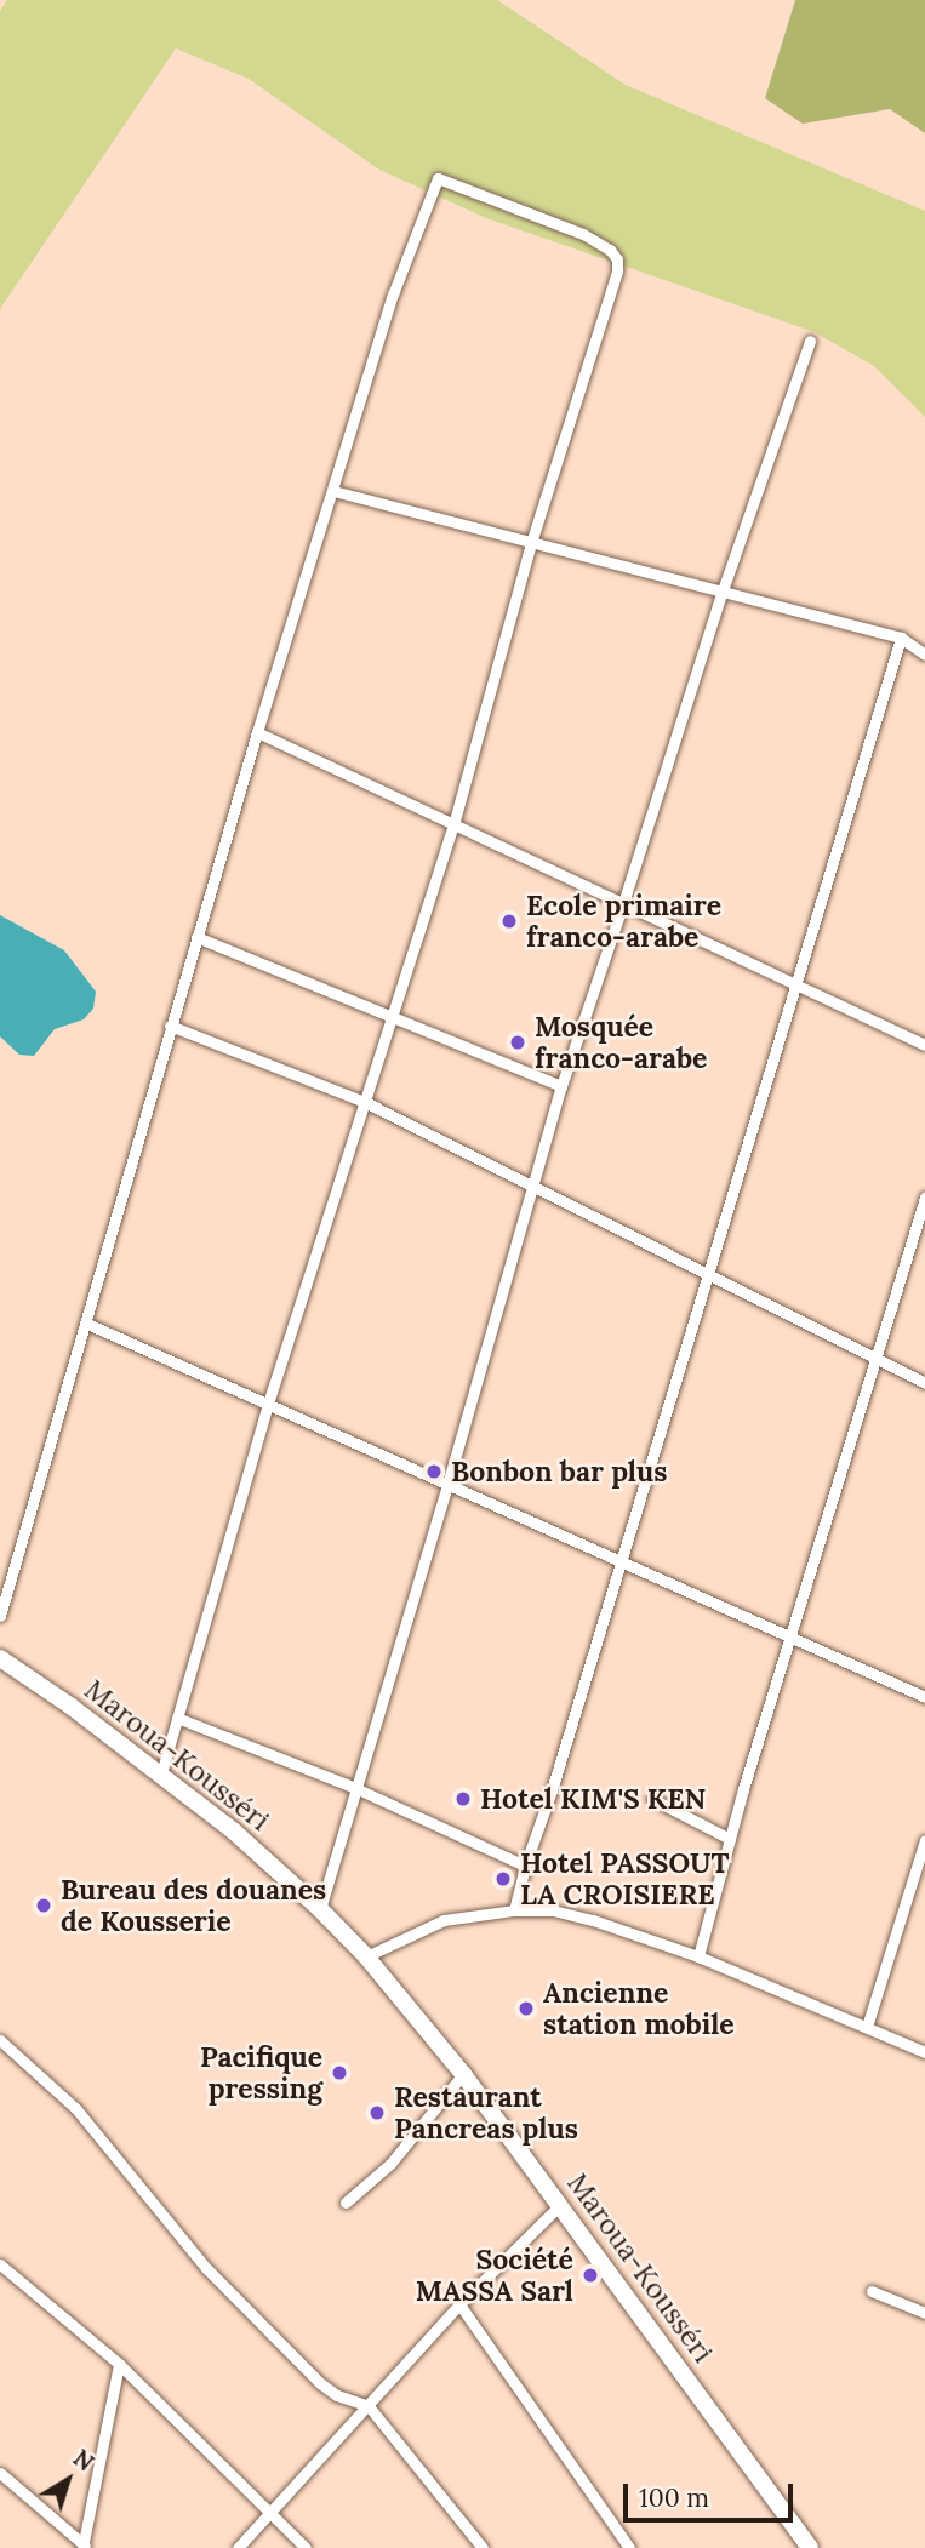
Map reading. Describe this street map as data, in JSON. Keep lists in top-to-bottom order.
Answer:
{
  "streets": {
    "highway": ["Maroua-Kousséri"]
  },
  "places": [
    "Ecole primaire franco-arabe",
    "Mosquée franco-arabe",
    "Bonbon bar plus",
    "Hotel KIM'S KEN",
    "Hotel PASSOUT LA CROISIERE",
    "Bureau des douanes de Kousserie",
    "Ancienne station mobile",
    "Pacifique pressing",
    "Restaurant Pancreas plus",
    "Société MASSA Sarl"
  ],
  "scale_bar": "100 m",
  "north": "top right"
}
